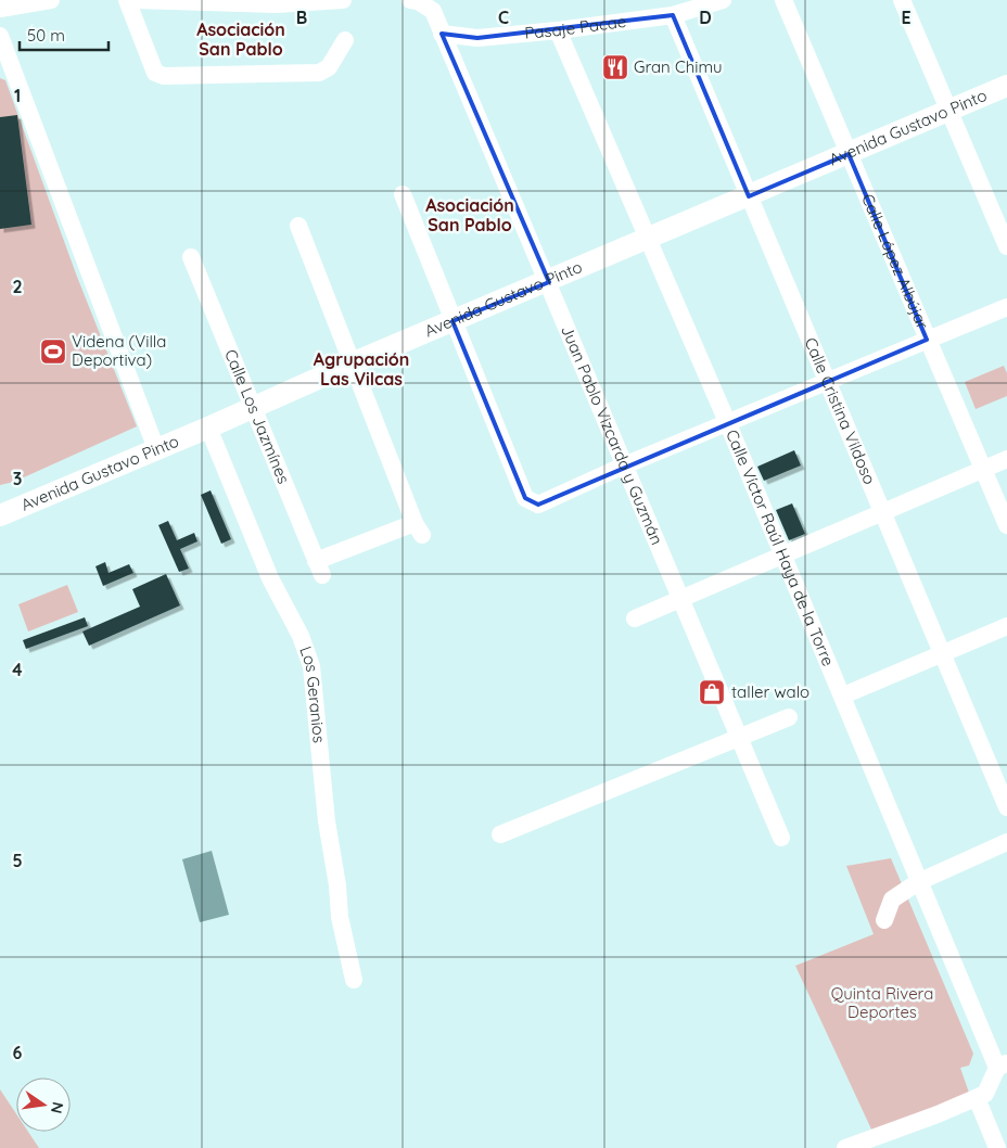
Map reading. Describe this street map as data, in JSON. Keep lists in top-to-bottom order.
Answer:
{
  "streets": {
    "main road": ["Avenida Gustavo Pinto"],
    "street": [
      "Pasaje Pacae",
      "Calle López Albújar",
      "Calle Cristina Vildoso",
      "Calle Los Jazmínes",
      "Juan Pablo Vizcardo y Guzmán",
      "Calle Víctor Raúl Haya de la Torre",
      "Los Geranios"
    ]
  },
  "crossings": [
    ["Pasaje Pacae", "Calle Cristina Vildoso"],
    ["Pasaje Pacae", "Juan Pablo Vizcardo y Guzmán"],
    ["Pasaje Pacae", "Calle Víctor Raúl Haya de la Torre"],
    ["Avenida Gustavo Pinto", "Calle López Albújar"],
    ["Avenida Gustavo Pinto", "Calle Cristina Vildoso"],
    ["Avenida Gustavo Pinto", "Calle Los Jazmínes"],
    ["Avenida Gustavo Pinto", "Juan Pablo Vizcardo y Guzmán"],
    ["Avenida Gustavo Pinto", "Calle Víctor Raúl Haya de la Torre"],
    ["Avenida Gustavo Pinto", "Los Geranios"]
  ],
  "districts": ["Asociación San Pablo", "Asociación San Pablo", "Agrupación Las Vilcas"],
  "parks": ["Quinta Rivera Deportes"],
  "places": {
    "restaurant": ["Gran Chimu"],
    "sports": ["Videna (Villa Deportiva)"],
    "shop": ["taller walo"]
  },
  "scale_bar": "50 m",
  "north": "right",
  "grid": {
    "columns": [
      "B",
      "C",
      "D",
      "E"
    ],
    "rows": [
      "1",
      "2",
      "3",
      "4",
      "5",
      "6"
    ]
  }
}
